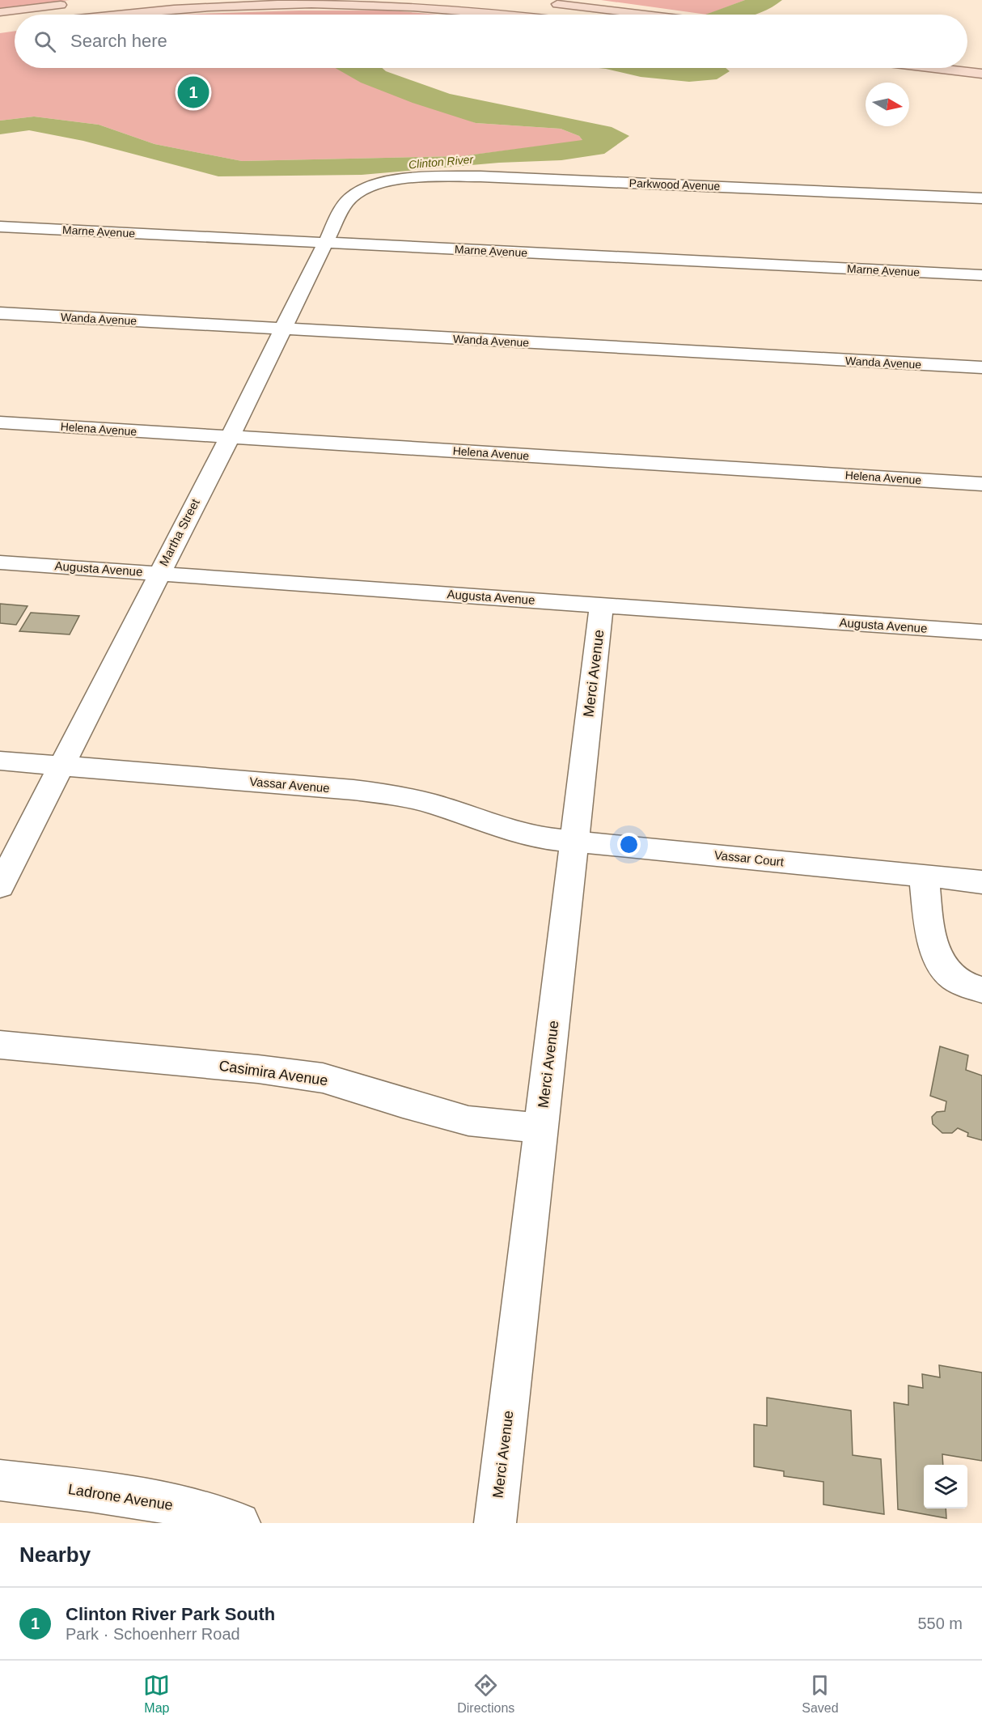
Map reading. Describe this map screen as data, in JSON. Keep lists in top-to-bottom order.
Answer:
{
  "streets": {
    "street": [
      "Parkwood Avenue",
      "Marne Avenue",
      "Wanda Avenue",
      "Helena Avenue",
      "Martha Street",
      "Augusta Avenue",
      "Merci Avenue",
      "Vassar Avenue",
      "Vassar Court",
      "Casimira Avenue",
      "Ladrone Avenue"
    ]
  },
  "crossings": [
    ["Parkwood Avenue", "Martha Street"],
    ["Marne Avenue", "Martha Street"],
    ["Wanda Avenue", "Martha Street"],
    ["Helena Avenue", "Martha Street"],
    ["Martha Street", "Augusta Avenue"],
    ["Martha Street", "Vassar Avenue"],
    ["Augusta Avenue", "Merci Avenue"],
    ["Merci Avenue", "Vassar Avenue"],
    ["Merci Avenue", "Vassar Court"],
    ["Merci Avenue", "Casimira Avenue"],
    ["Vassar Avenue", "Vassar Court"]
  ],
  "water": ["Clinton River"],
  "north": "right",
  "page": {
    "search": "Search here",
    "pins": "1",
    "heading": "Nearby",
    "list": [
      {
        "mark": "1",
        "name": "Clinton River Park South",
        "note": "Park · Schoenherr Road",
        "value": "550 m"
      }
    ],
    "nav": ["Map", "Directions", "Saved"]
  }
}
